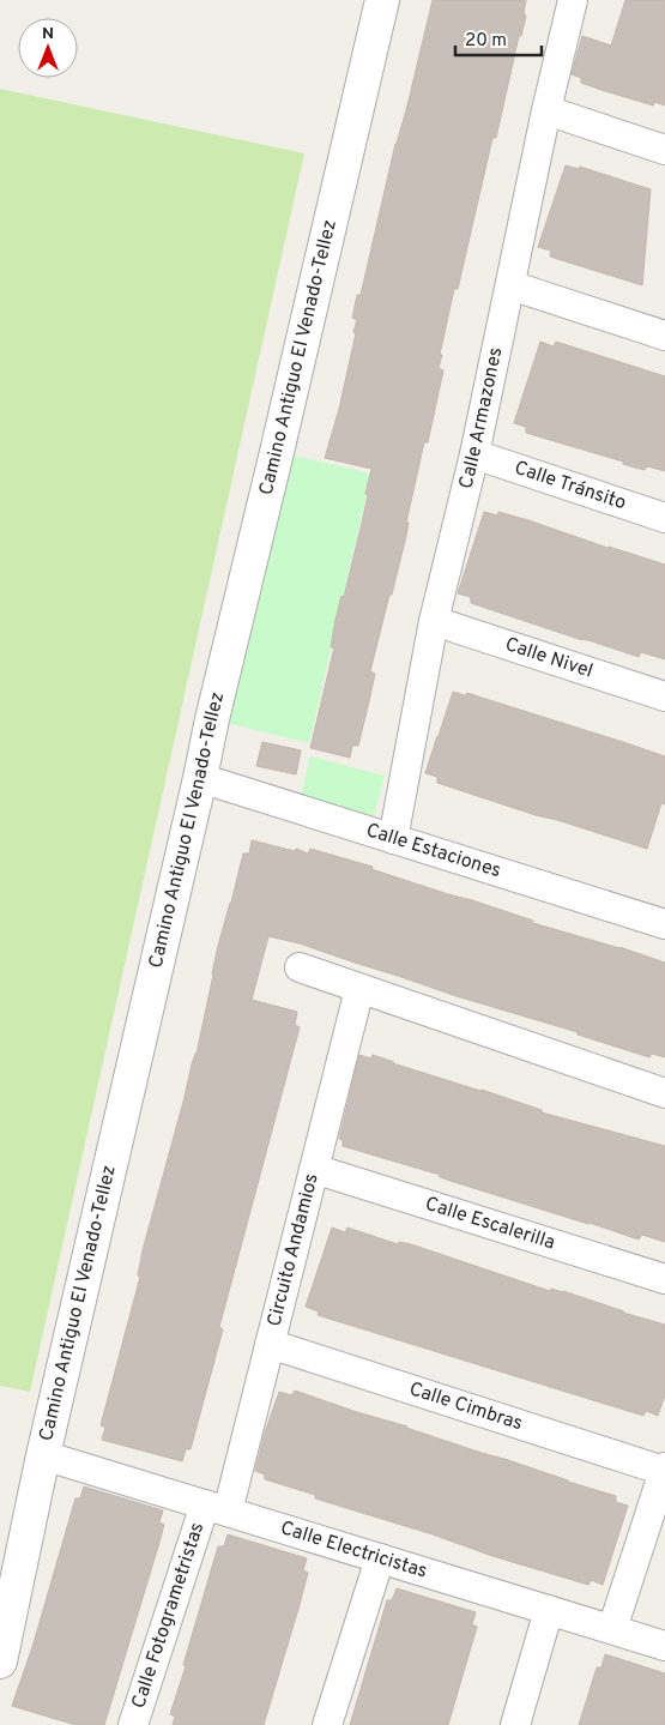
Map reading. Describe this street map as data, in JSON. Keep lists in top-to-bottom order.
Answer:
{
  "streets": {
    "street": [
      "Camino Antiguo El Venado-Tellez",
      "Calle Armazones",
      "Calle Tránsito",
      "Calle Nivel",
      "Calle Estaciones",
      "Calle Escalerilla",
      "Circuito Andamios",
      "Calle Cimbras",
      "Calle Electricistas",
      "Calle Fotogrametristas"
    ]
  },
  "crossings": [
    ["Camino Antiguo El Venado-Tellez", "Calle Estaciones"],
    ["Camino Antiguo El Venado-Tellez", "Calle Electricistas"],
    ["Calle Armazones", "Calle Tránsito"],
    ["Calle Armazones", "Calle Nivel"],
    ["Calle Armazones", "Calle Estaciones"],
    ["Calle Escalerilla", "Circuito Andamios"],
    ["Circuito Andamios", "Calle Cimbras"],
    ["Circuito Andamios", "Calle Electricistas"],
    ["Circuito Andamios", "Calle Fotogrametristas"],
    ["Calle Electricistas", "Calle Fotogrametristas"]
  ],
  "scale_bar": "20 m",
  "north": "top"
}
